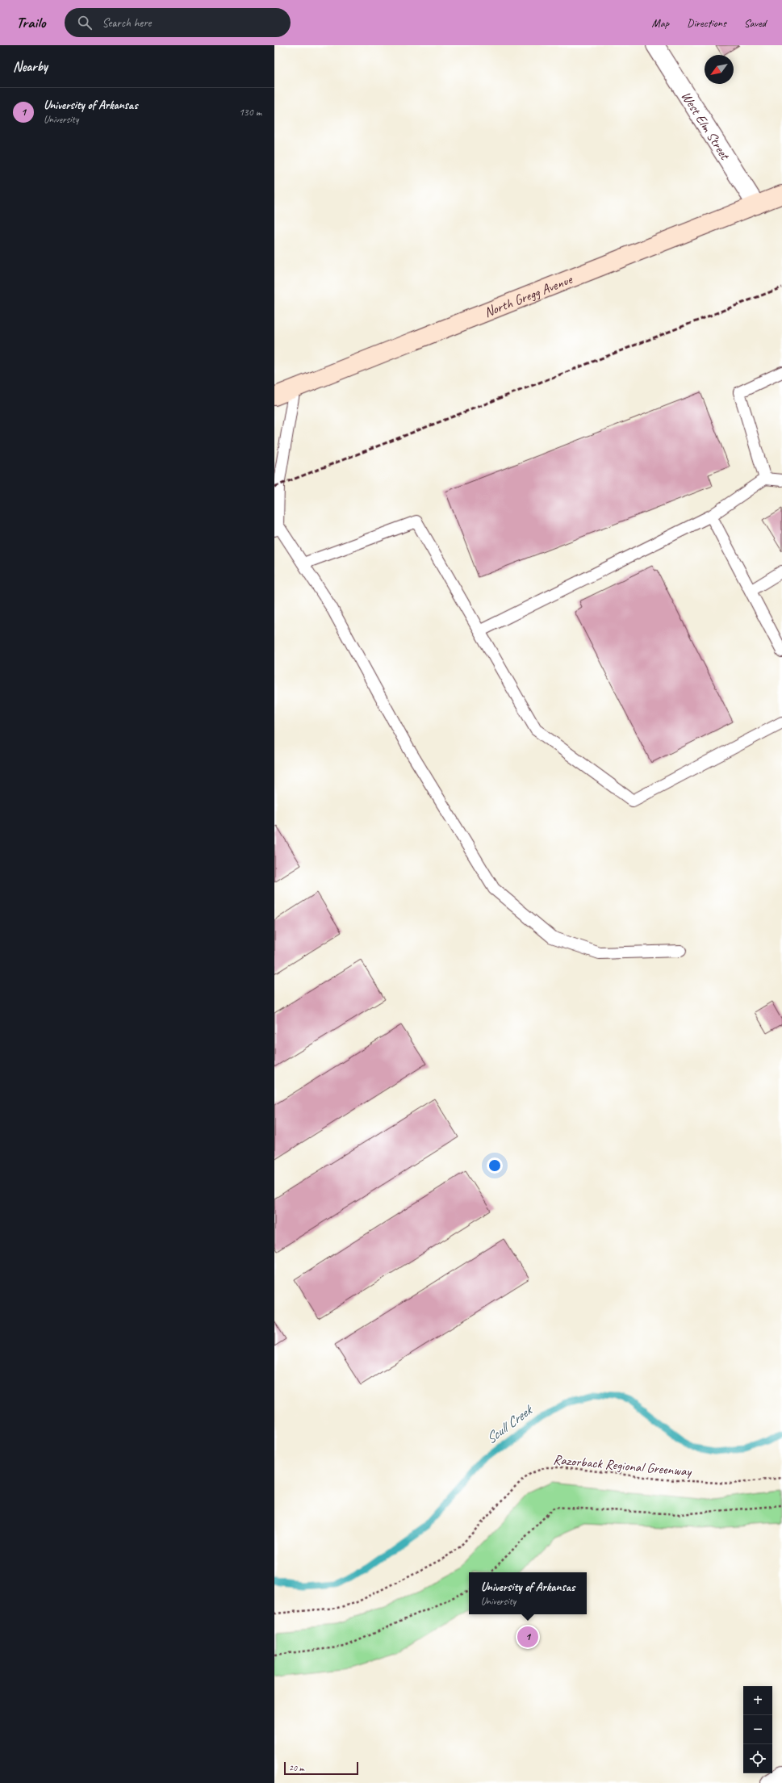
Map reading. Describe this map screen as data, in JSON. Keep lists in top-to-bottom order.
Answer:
{
  "streets": {
    "main road": ["North Gregg Avenue"],
    "street": ["West Elm Street"],
    "path": ["Razorback Regional Greenway"]
  },
  "crossings": [
    ["West Elm Street", "North Gregg Avenue"]
  ],
  "water": ["Scull Creek"],
  "scale_bar": "20 m",
  "north": "bottom left",
  "page": {
    "header": "Trailo",
    "search": "Search here",
    "nav": ["Map", "Directions", "Saved"],
    "heading": "Nearby",
    "list": [
      {
        "mark": "1",
        "name": "University of Arkansas",
        "note": "University",
        "value": "130 m"
      }
    ],
    "popup": ["University of Arkansas", "University"],
    "pins": "1",
    "map_buttons": ["+", "−"],
    "scale": "20 m"
  }
}
